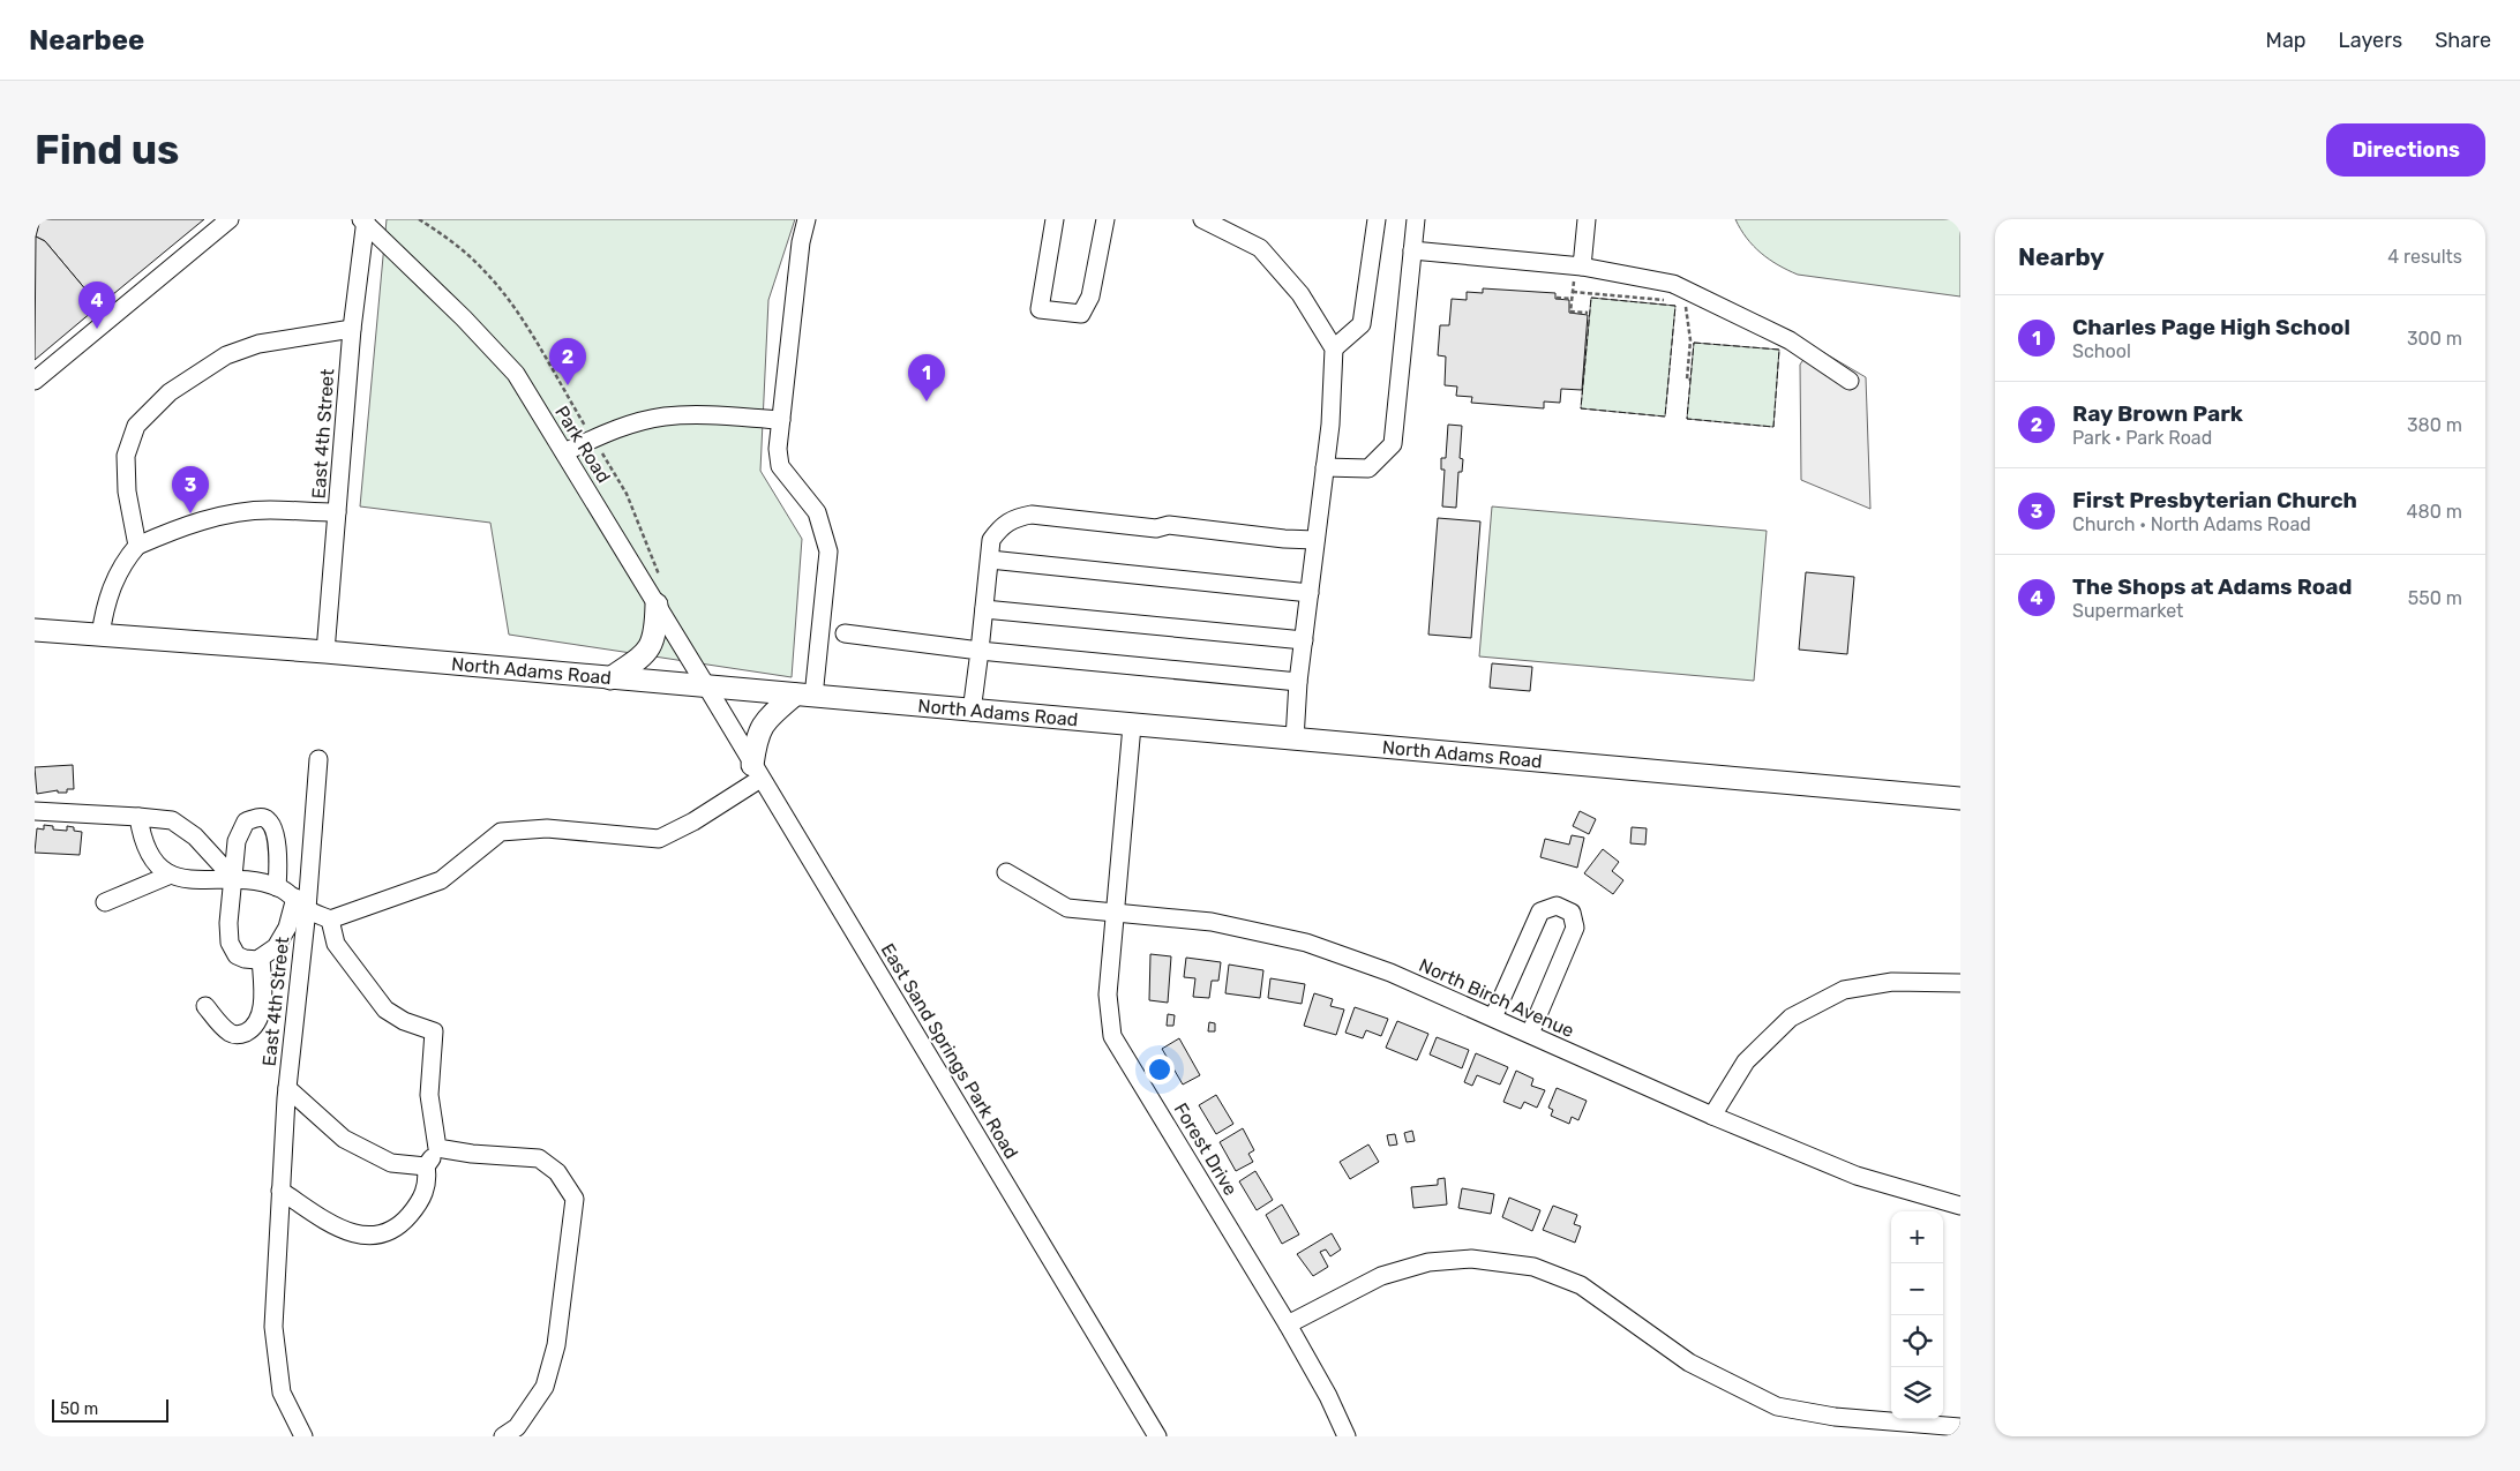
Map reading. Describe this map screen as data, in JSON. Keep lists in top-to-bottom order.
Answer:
{
  "streets": {
    "main road": ["North Adams Road"],
    "street": [
      "East 4th Street",
      "Park Road",
      "North Birch Avenue",
      "East Sand Springs Park Road",
      "Forest Drive"
    ]
  },
  "crossings": [
    ["East 4th Street", "Park Road"],
    ["East 4th Street", "North Adams Road"],
    ["Park Road", "North Adams Road"],
    ["Park Road", "East Sand Springs Park Road"],
    ["North Adams Road", "East Sand Springs Park Road"],
    ["North Adams Road", "Forest Drive"],
    ["North Birch Avenue", "Forest Drive"]
  ],
  "scale_bar": "50 m",
  "page": {
    "header": "Nearbee",
    "nav": ["Map", "Layers", "Share"],
    "buttons": "Directions",
    "title": "Find us",
    "heading": ["Nearby", "4 results"],
    "pins": [
      "4",
      "2",
      "1",
      "3"
    ],
    "list": [
      {
        "mark": "1",
        "name": "Charles Page High School",
        "note": "School",
        "value": "300 m"
      },
      {
        "mark": "2",
        "name": "Ray Brown Park",
        "note": "Park · Park Road",
        "value": "380 m"
      },
      {
        "mark": "3",
        "name": "First Presbyterian Church",
        "note": "Church · North Adams Road",
        "value": "480 m"
      },
      {
        "mark": "4",
        "name": "The Shops at Adams Road",
        "note": "Supermarket",
        "value": "550 m"
      }
    ],
    "map_buttons": ["+", "−"],
    "scale": "50 m"
  }
}
